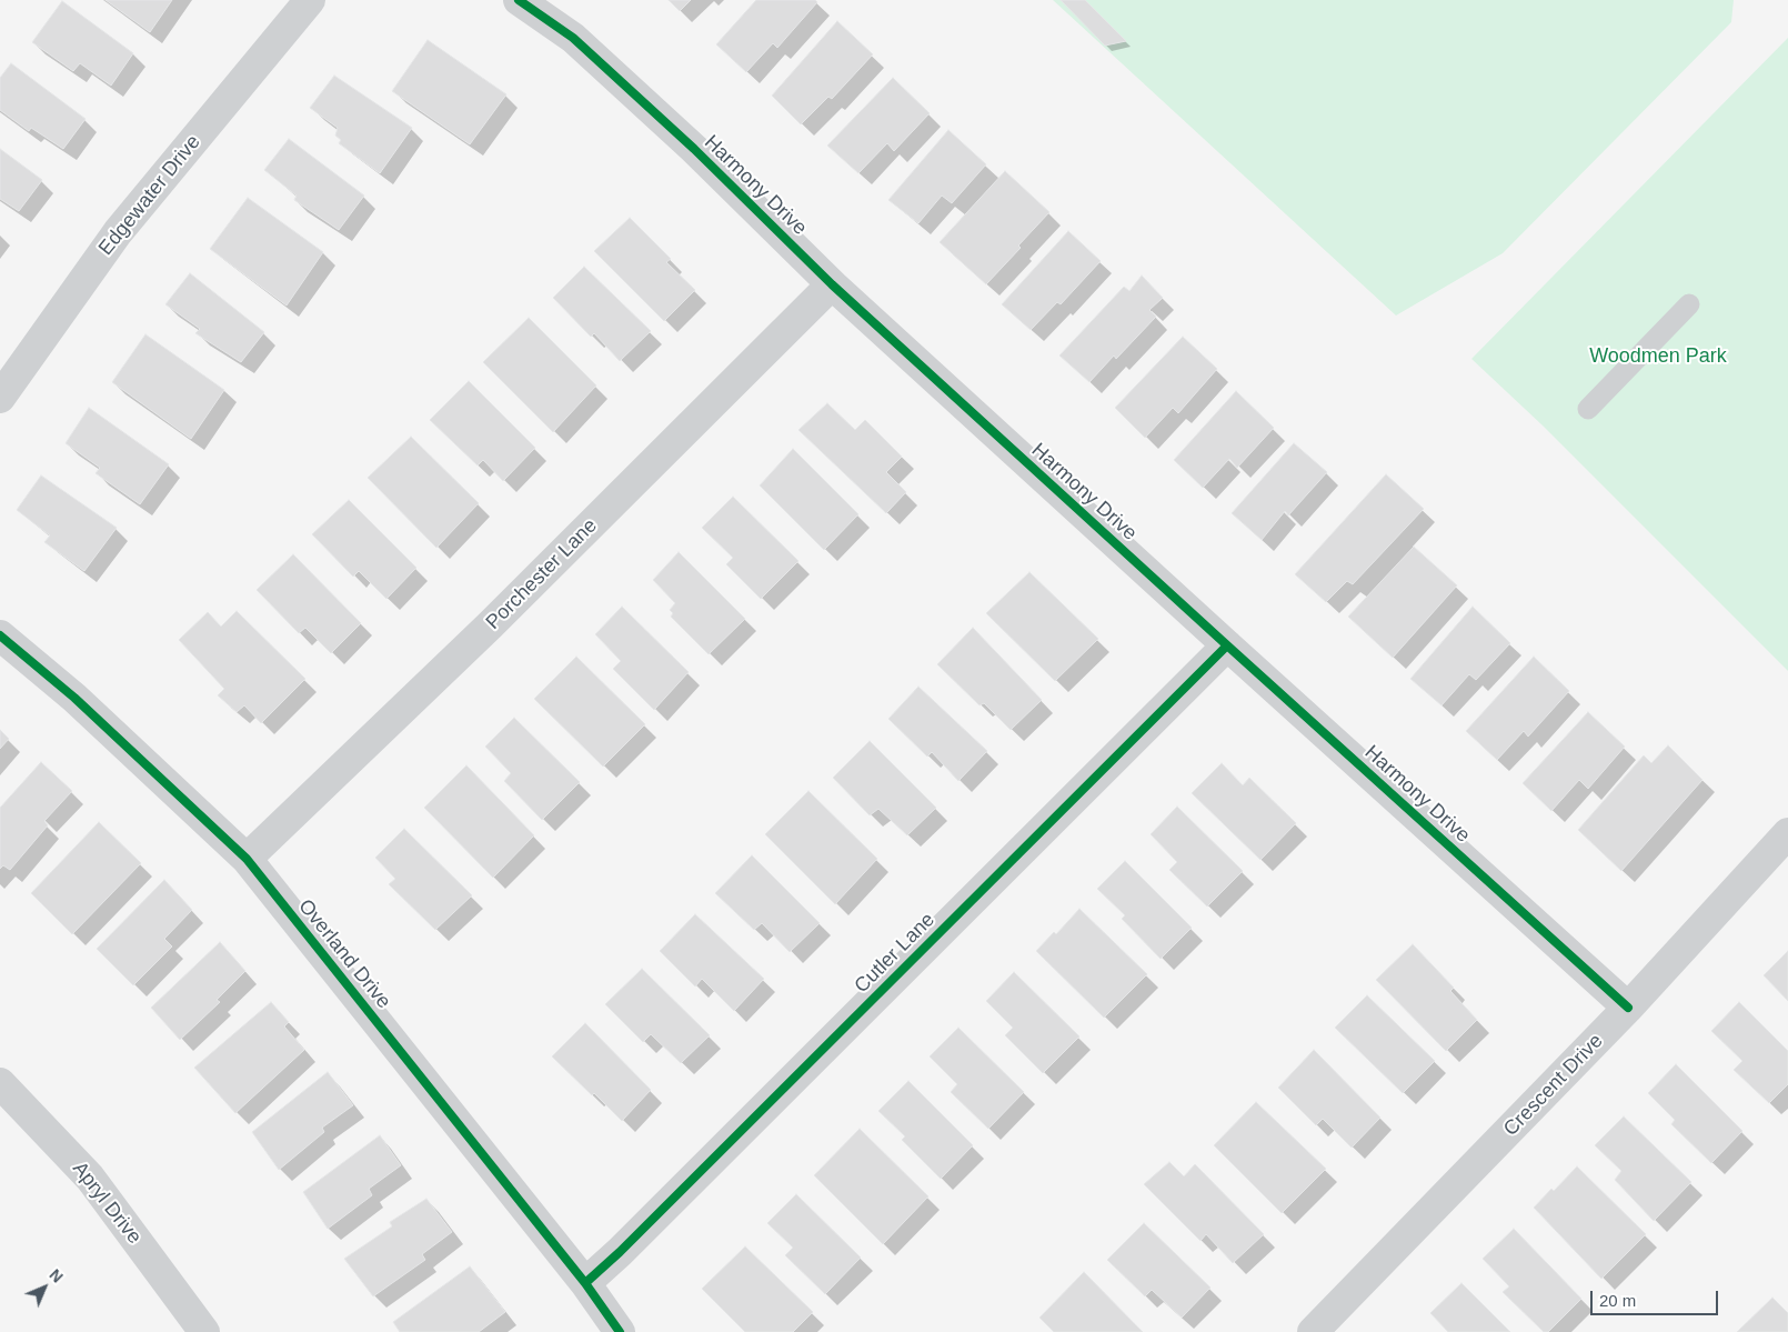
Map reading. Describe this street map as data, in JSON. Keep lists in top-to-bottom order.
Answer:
{
  "streets": {
    "street": [
      "Harmony Drive",
      "Edgewater Drive",
      "Porchester Lane",
      "Cutler Lane",
      "Overland Drive",
      "Crescent Drive",
      "Apryl Drive"
    ]
  },
  "crossings": [
    ["Harmony Drive", "Porchester Lane"],
    ["Harmony Drive", "Cutler Lane"],
    ["Harmony Drive", "Crescent Drive"],
    ["Porchester Lane", "Overland Drive"],
    ["Cutler Lane", "Overland Drive"]
  ],
  "parks": ["Woodmen Park"],
  "scale_bar": "20 m",
  "north": "top right"
}
